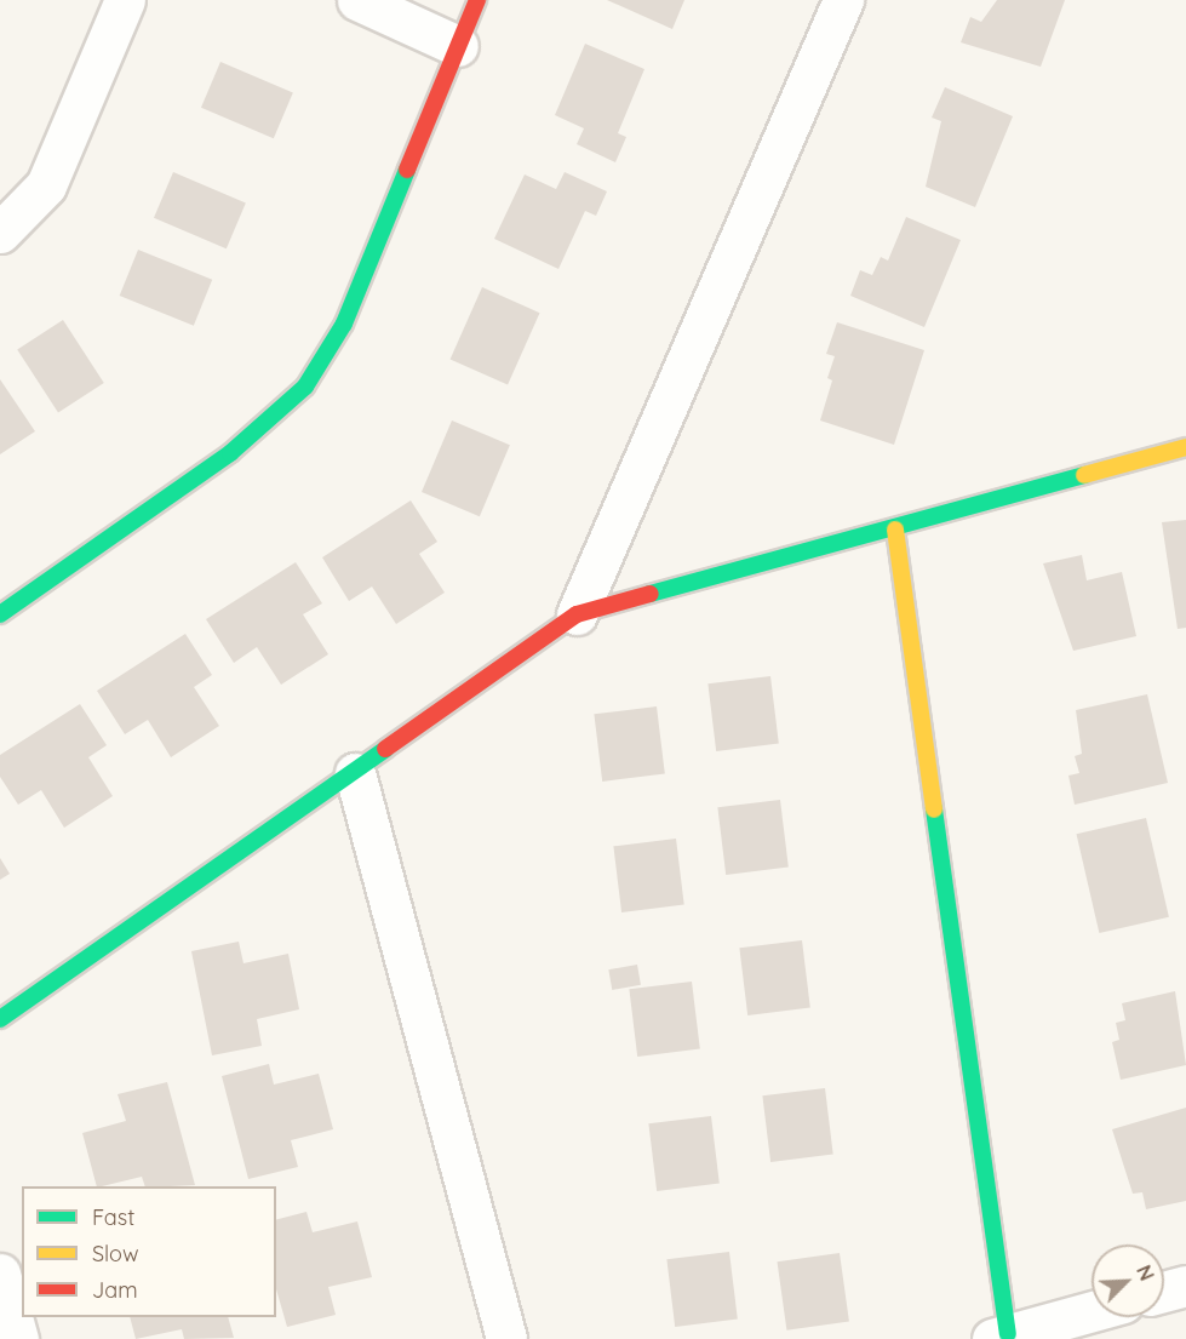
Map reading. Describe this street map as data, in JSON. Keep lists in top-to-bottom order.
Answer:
{
  "legend": ["Fast", "Slow", "Jam"],
  "north": "top right"
}
